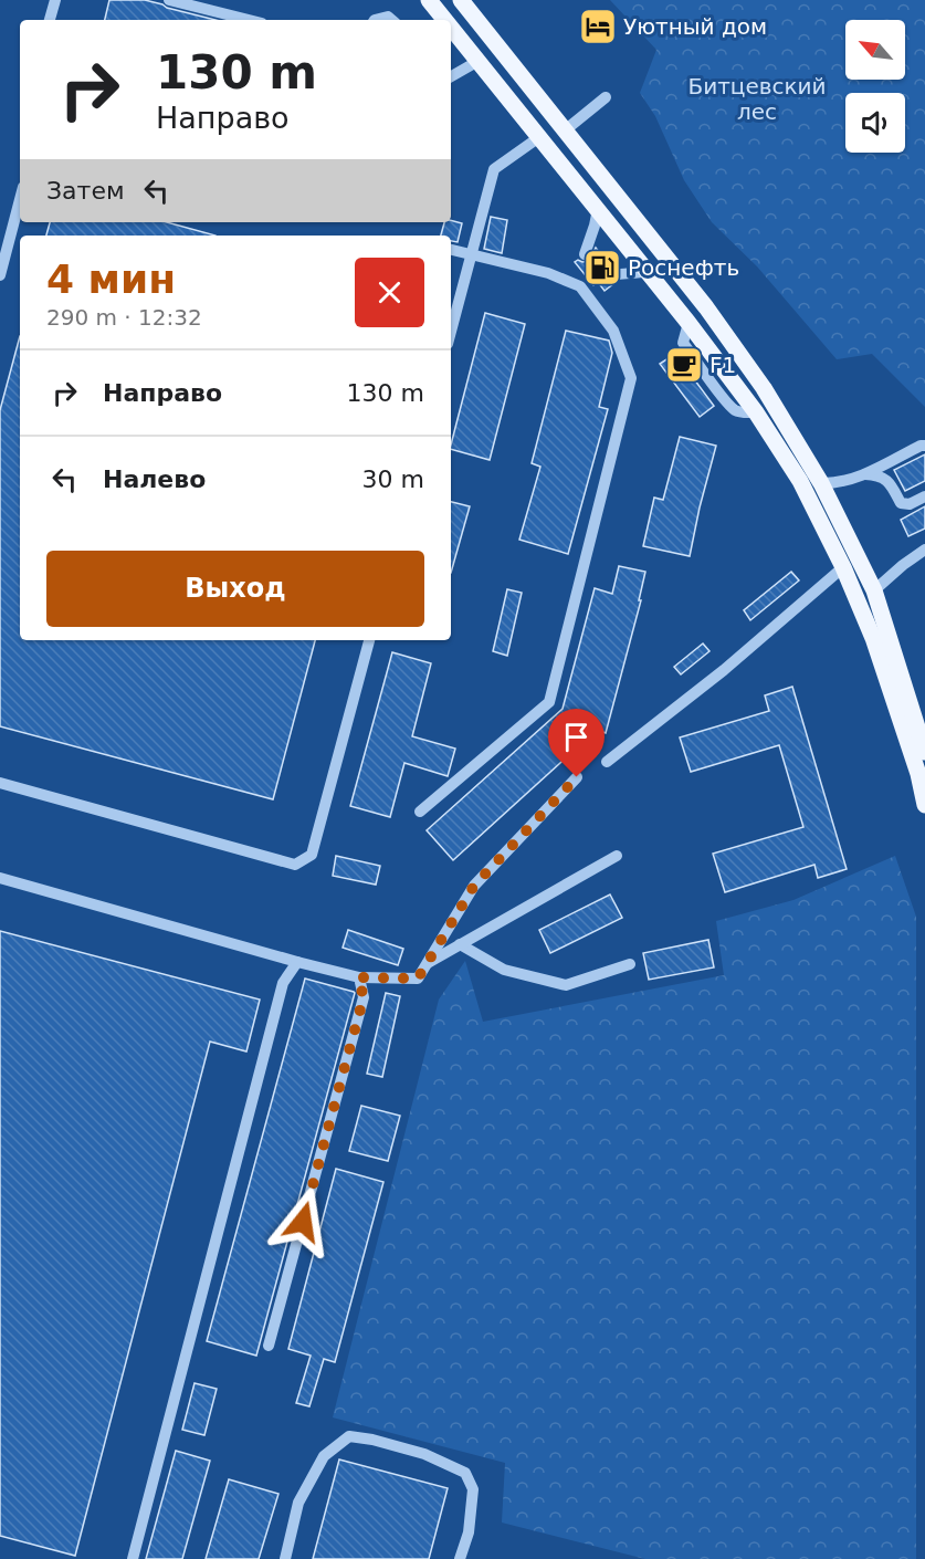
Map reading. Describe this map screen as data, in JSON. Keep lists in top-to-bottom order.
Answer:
{
  "parks": ["Битцевский лес"],
  "places": {
    "hotel": ["Уютный дом"],
    "fuel station": ["Роснефть"],
    "cafe": ["F1"]
  },
  "north": "top left",
  "page": {
    "turn": ["130 m", "Направо"],
    "then": "Затем",
    "heading": ["4 мин", "290 m · 12:32"],
    "list": [
      {
        "name": "Направо",
        "value": "130 m"
      },
      {
        "name": "Налево",
        "value": "30 m"
      }
    ],
    "buttons": "Выход"
  }
}
